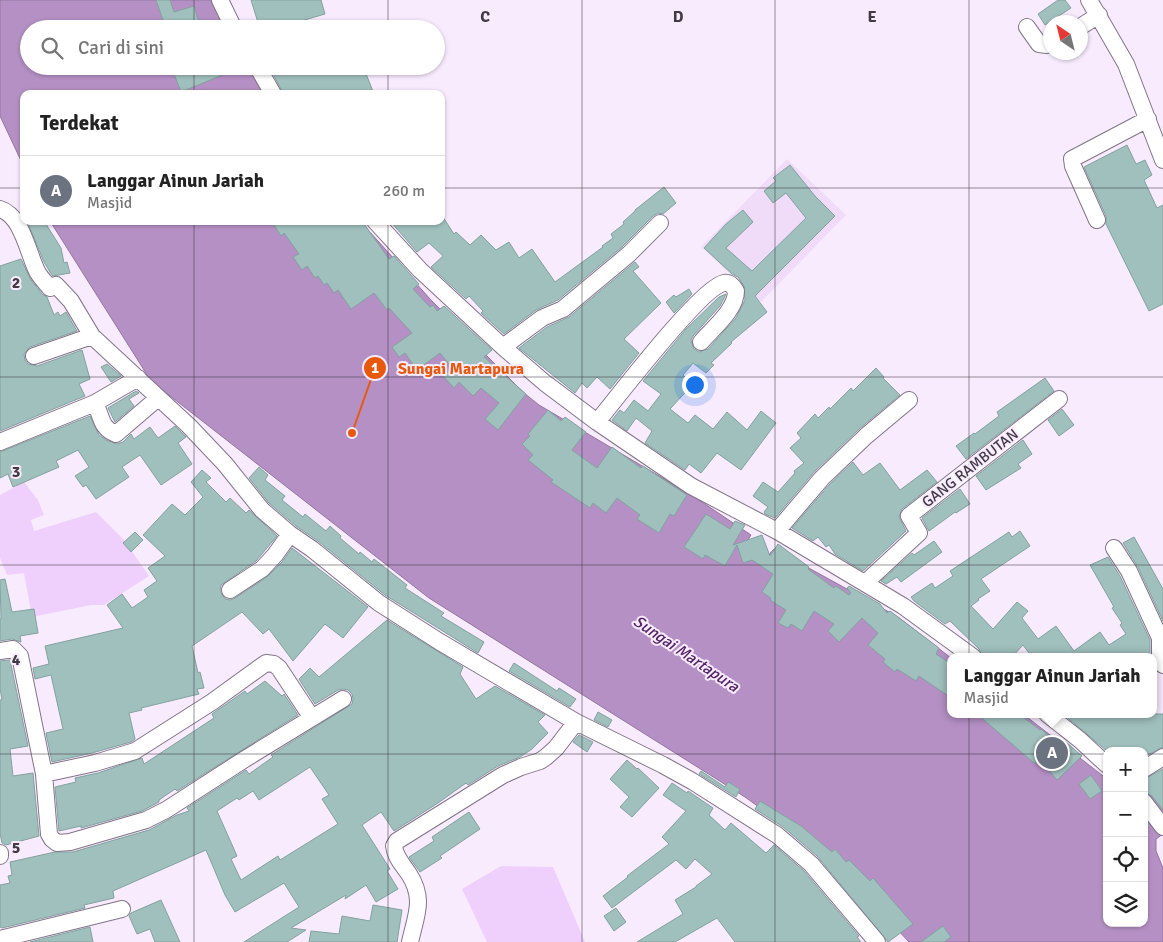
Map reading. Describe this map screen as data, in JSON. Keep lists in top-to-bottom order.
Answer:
{
  "streets": {
    "street": ["GANG RAMBUTAN"]
  },
  "water": ["Sungai Martapura"],
  "places": ["Sungai Martapura"],
  "north": "top left",
  "page": {
    "search": "Cari di sini",
    "heading": "Terdekat",
    "list": [
      {
        "mark": "A",
        "name": "Langgar Ainun Jariah",
        "note": "Masjid",
        "value": "260 m"
      }
    ],
    "popup": ["Langgar Ainun Jariah", "Masjid"],
    "pins": "A",
    "map_buttons": ["+", "−"]
  },
  "grid": {
    "columns": ["C", "D", "E"],
    "rows": [
      "2",
      "3",
      "4",
      "5"
    ]
  }
}
